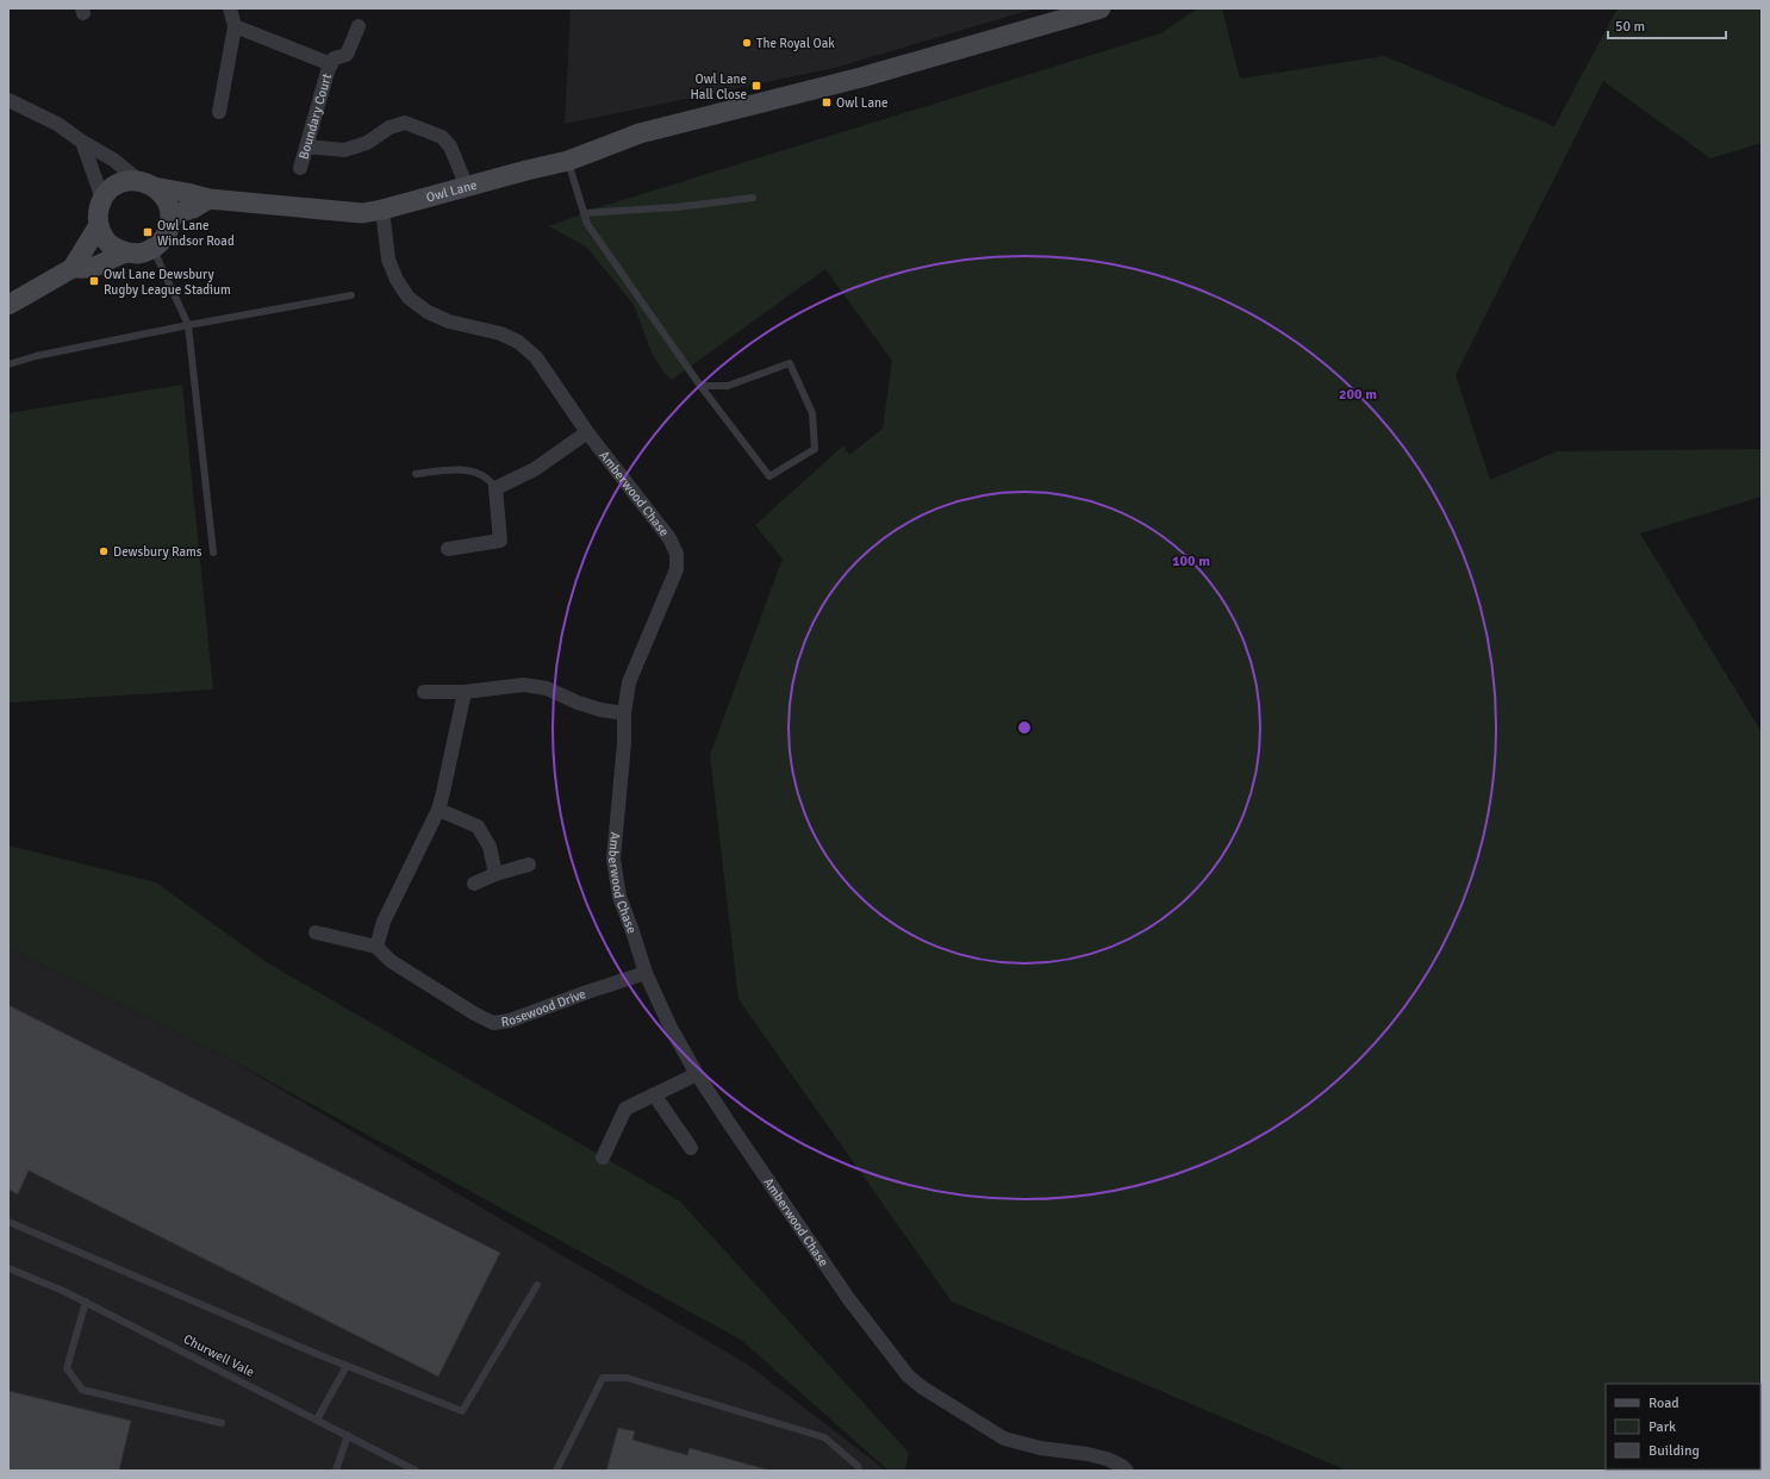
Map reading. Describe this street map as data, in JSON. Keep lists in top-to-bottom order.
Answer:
{
  "streets": {
    "main road": ["Owl Lane"],
    "street": ["Boundary Court", "Amberwood Chase", "Rosewood Drive"],
    "lane": ["Churwell Vale"]
  },
  "crossings": [
    ["Owl Lane", "Amberwood Chase"],
    ["Amberwood Chase", "Rosewood Drive"]
  ],
  "places": {
    "other": ["The Royal Oak", "Dewsbury Rams"],
    "transit": [
      "Owl Lane Hall Close",
      "Owl Lane",
      "Owl Lane Windsor Road",
      "Owl Lane Dewsbury Rugby League Stadium"
    ]
  },
  "legend": ["Road", "Park", "Building"],
  "scale_bar": "50 m",
  "rings": ["200 m", "100 m"]
}
